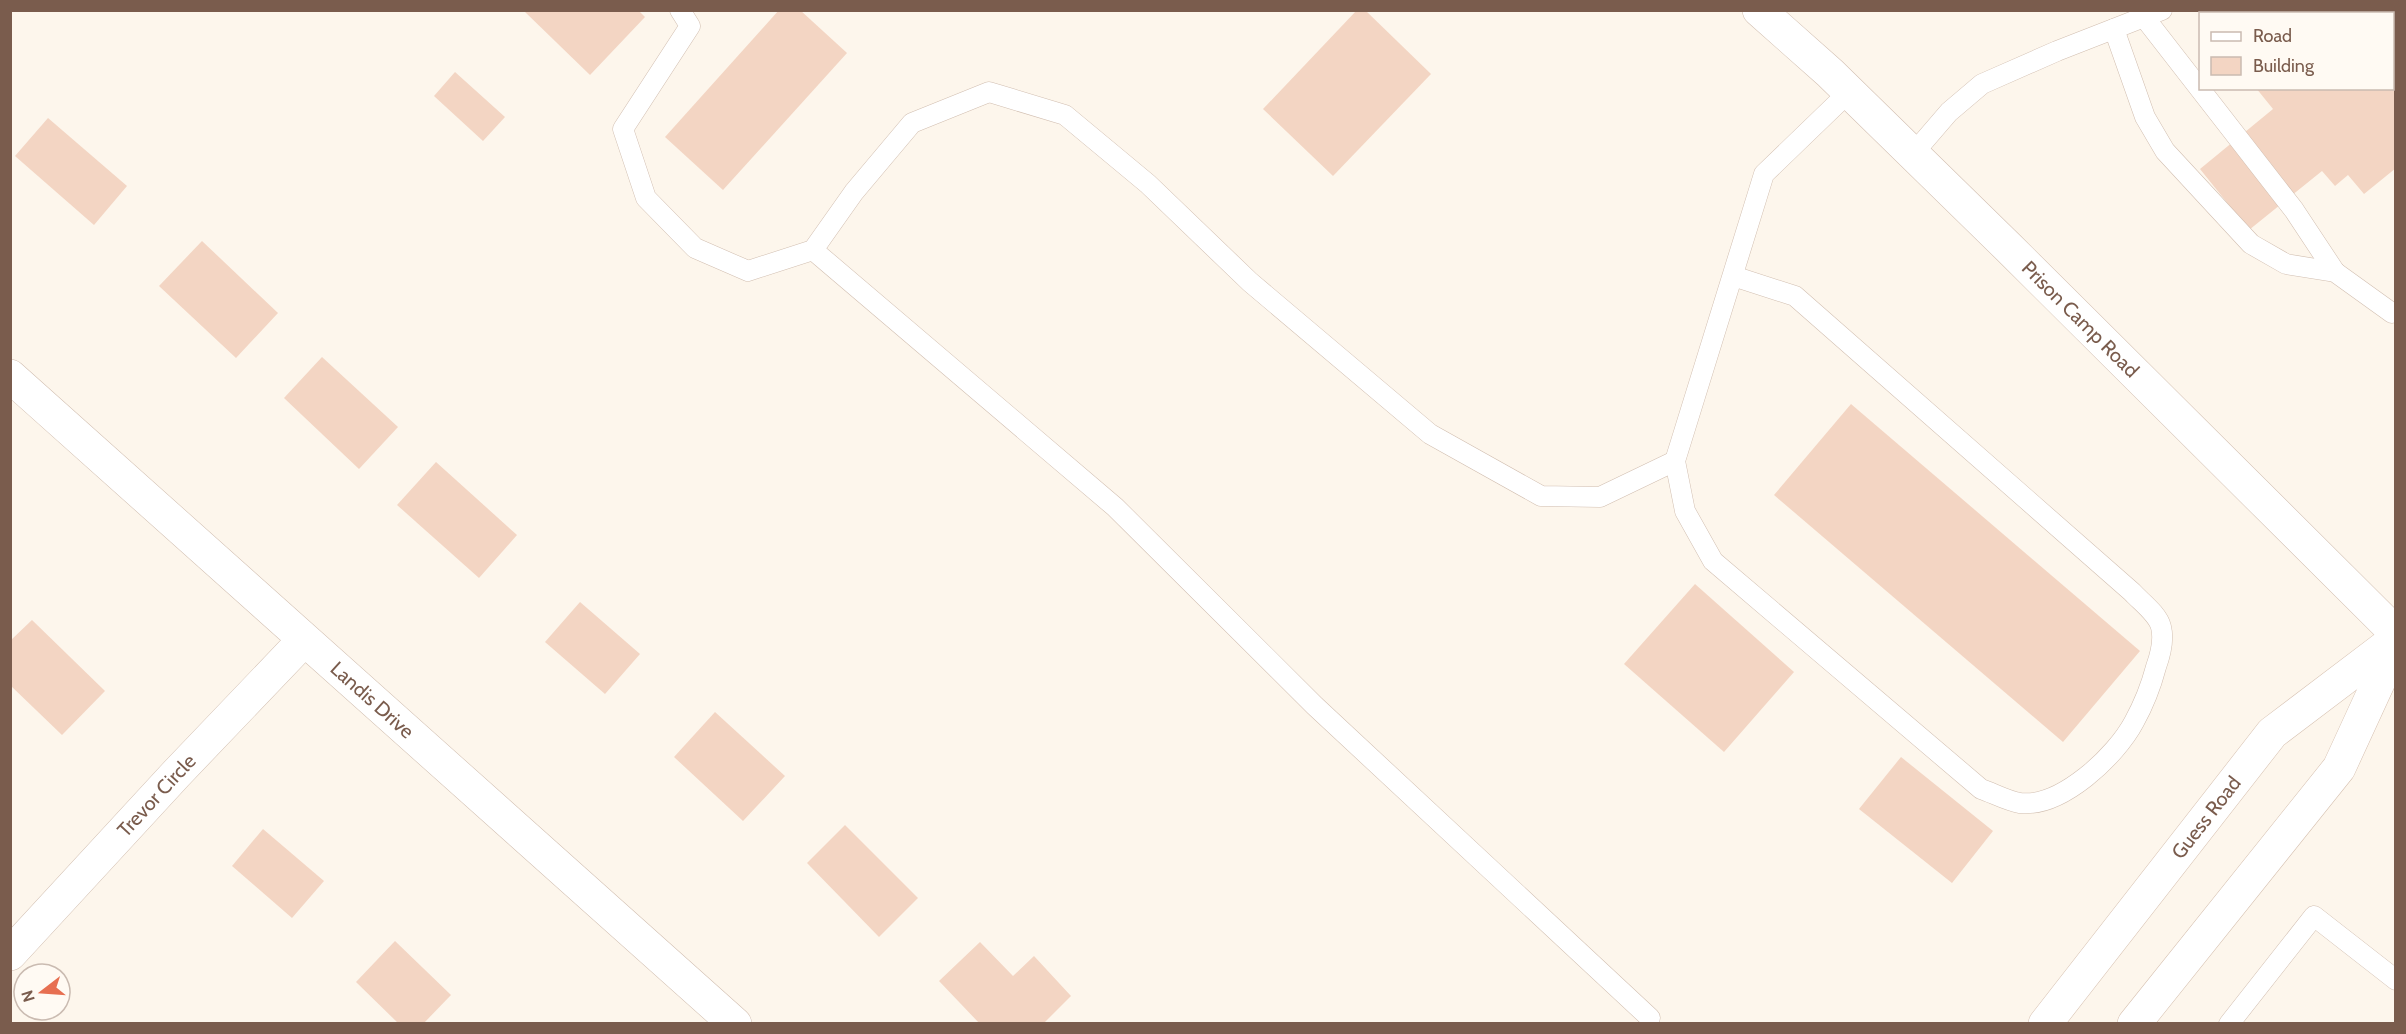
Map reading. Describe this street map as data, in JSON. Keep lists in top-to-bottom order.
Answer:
{
  "streets": {
    "street": [
      "Prison Camp Road",
      "Landis Drive",
      "Trevor Circle",
      "Guess Road"
    ]
  },
  "crossings": [
    ["Landis Drive", "Trevor Circle"]
  ],
  "legend": ["Road", "Building"],
  "north": "left"
}
